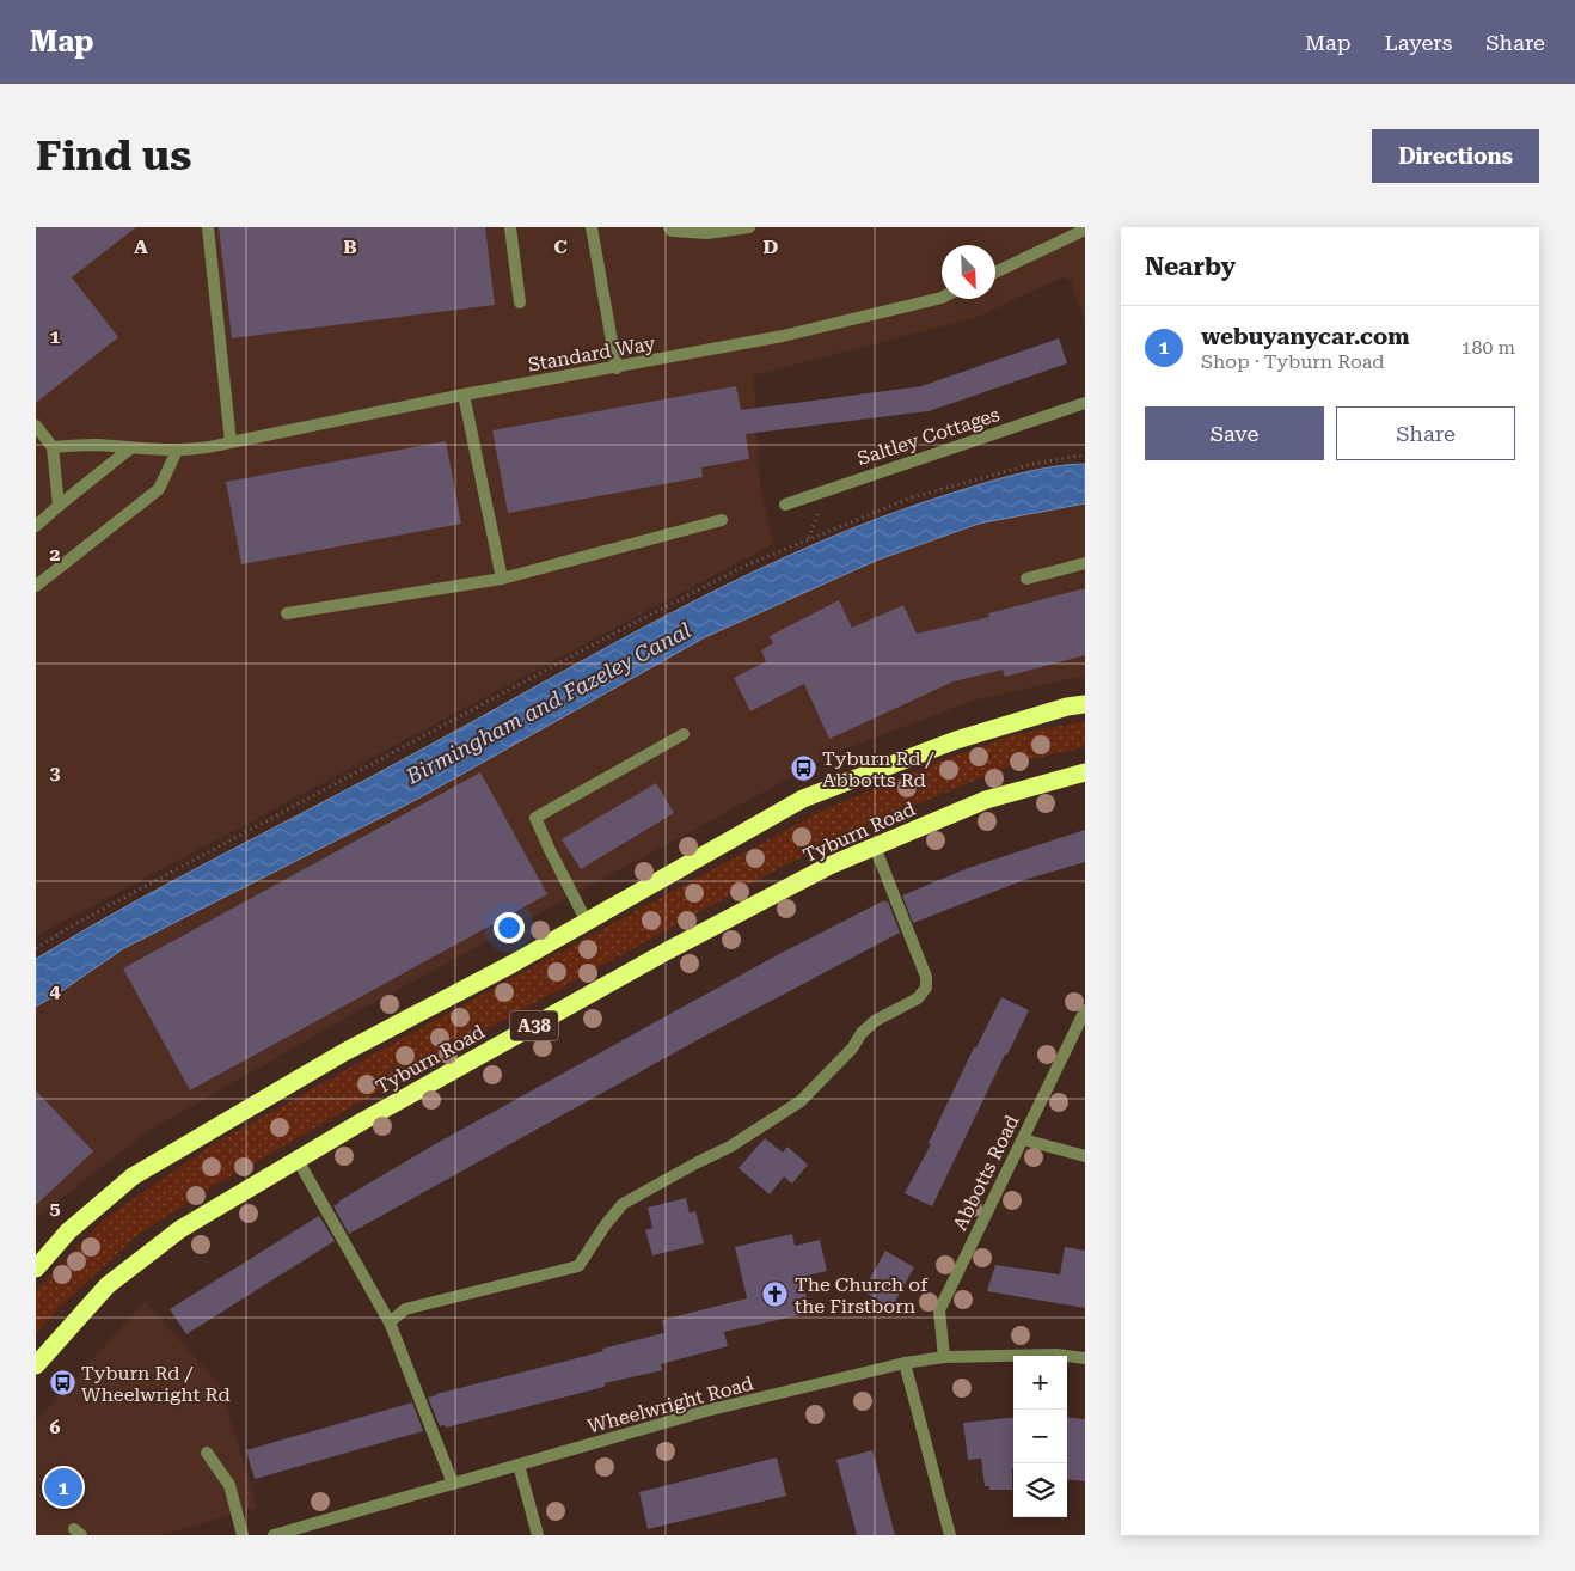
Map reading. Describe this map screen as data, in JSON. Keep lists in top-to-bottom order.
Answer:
{
  "streets": {
    "highway": ["Tyburn Road", "A38"],
    "street": [
      "Standard Way",
      "Saltley Cottages",
      "Abbotts Road",
      "Wheelwright Road"
    ]
  },
  "crossings": [
    ["Abbotts Road", "Wheelwright Road"]
  ],
  "water": ["Birmingham and Fazeley Canal"],
  "places": {
    "bus stop": ["Tyburn Rd / Abbotts Rd", "Tyburn Rd / Wheelwright Rd"],
    "church": ["The Church of the Firstborn"]
  },
  "north": "bottom right",
  "page": {
    "header": "Map",
    "nav": ["Map", "Layers", "Share"],
    "buttons": [
      "Directions",
      ["Save", "Share"]
    ],
    "title": "Find us",
    "heading": "Nearby",
    "list": [
      {
        "mark": "1",
        "name": "webuyanycar.com",
        "note": "Shop · Tyburn Road",
        "value": "180 m"
      }
    ],
    "map_buttons": ["+", "−"],
    "pins": "1"
  },
  "grid": {
    "columns": [
      "A",
      "B",
      "C",
      "D"
    ],
    "rows": [
      "1",
      "2",
      "3",
      "4",
      "5",
      "6"
    ]
  }
}
